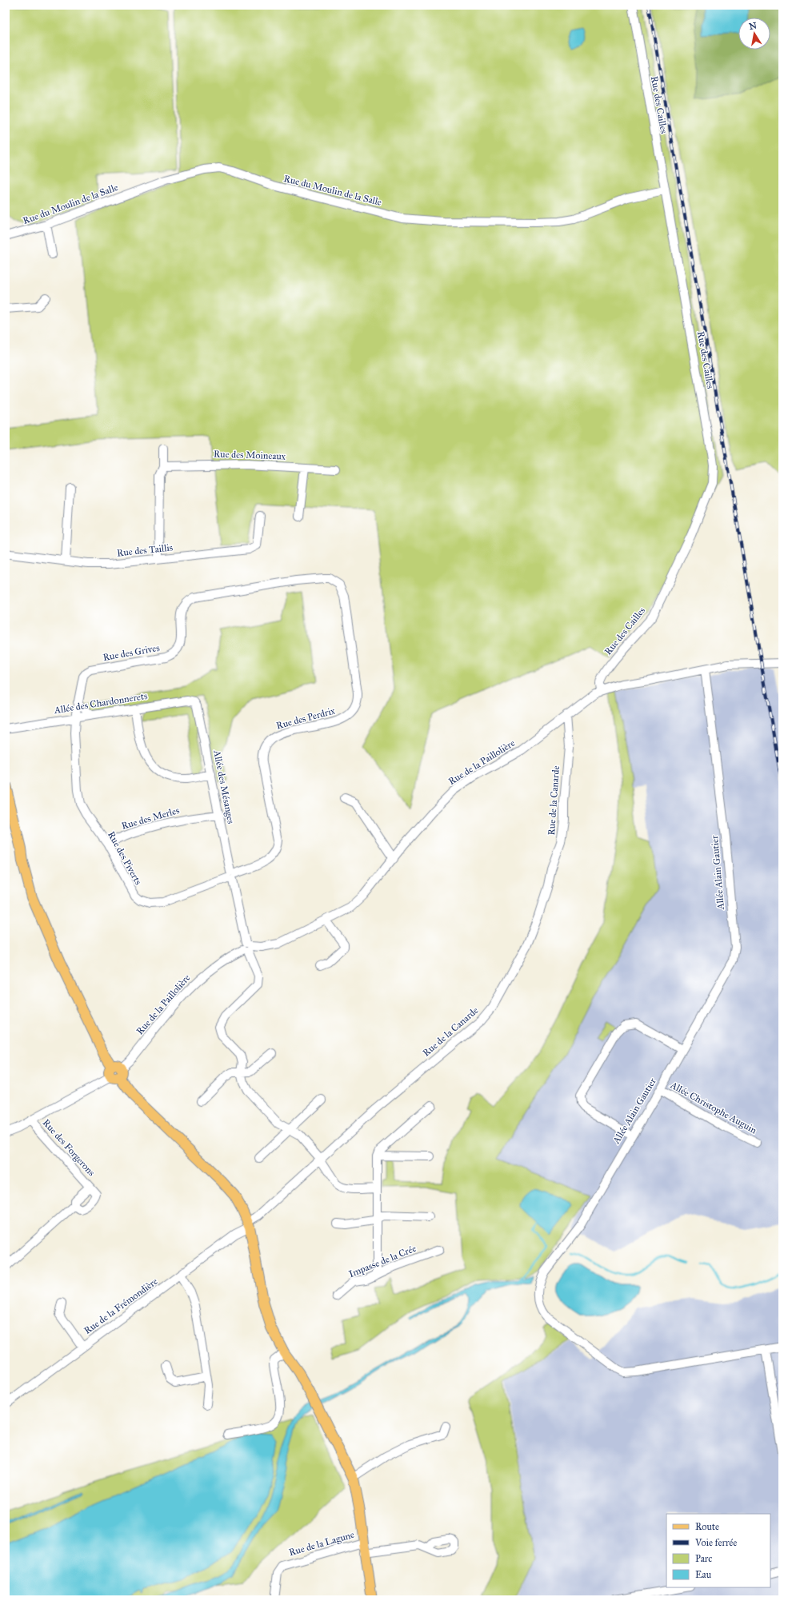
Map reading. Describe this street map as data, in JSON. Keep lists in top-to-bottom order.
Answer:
{
  "streets": {
    "street": [
      "Rue des Cailles",
      "Rue du Moulin de la Salle",
      "Rue des Moineaux",
      "Rue des Taillis",
      "Rue des Grives",
      "Allée des Chardonnerets",
      "Rue des Perdrix",
      "Rue de la Paillolière",
      "Allée des Mésanges",
      "Rue de la Canarde",
      "Rue des Merles",
      "Rue des Piverts",
      "Allée Alain Gautier",
      "Allée Christophe Auguin",
      "Rue des Forgerons",
      "Impasse de la Crée",
      "Rue de la Frémondière",
      "Rue de la Lagune"
    ]
  },
  "crossings": [
    ["Rue des Cailles", "Rue du Moulin de la Salle"],
    ["Rue des Cailles", "Rue de la Paillolière"],
    ["Rue des Grives", "Allée des Chardonnerets"],
    ["Rue des Grives", "Rue des Perdrix"],
    ["Rue des Grives", "Rue des Piverts"],
    ["Allée des Chardonnerets", "Allée des Mésanges"],
    ["Allée des Chardonnerets", "Rue des Piverts"],
    ["Rue des Perdrix", "Allée des Mésanges"],
    ["Rue des Perdrix", "Rue des Piverts"],
    ["Rue de la Paillolière", "Allée des Mésanges"],
    ["Rue de la Paillolière", "Rue de la Canarde"],
    ["Rue de la Paillolière", "Allée Alain Gautier"],
    ["Rue de la Paillolière", "Rue des Forgerons"],
    ["Allée des Mésanges", "Rue de la Canarde"],
    ["Allée des Mésanges", "Rue des Merles"],
    ["Allée des Mésanges", "Rue des Piverts"],
    ["Rue de la Canarde", "Rue de la Frémondière"],
    ["Rue des Merles", "Rue des Piverts"],
    ["Allée Alain Gautier", "Allée Christophe Auguin"]
  ],
  "legend": [
    "Route",
    "Voie ferrée",
    "Parc",
    "Eau"
  ],
  "north": "top"
}
